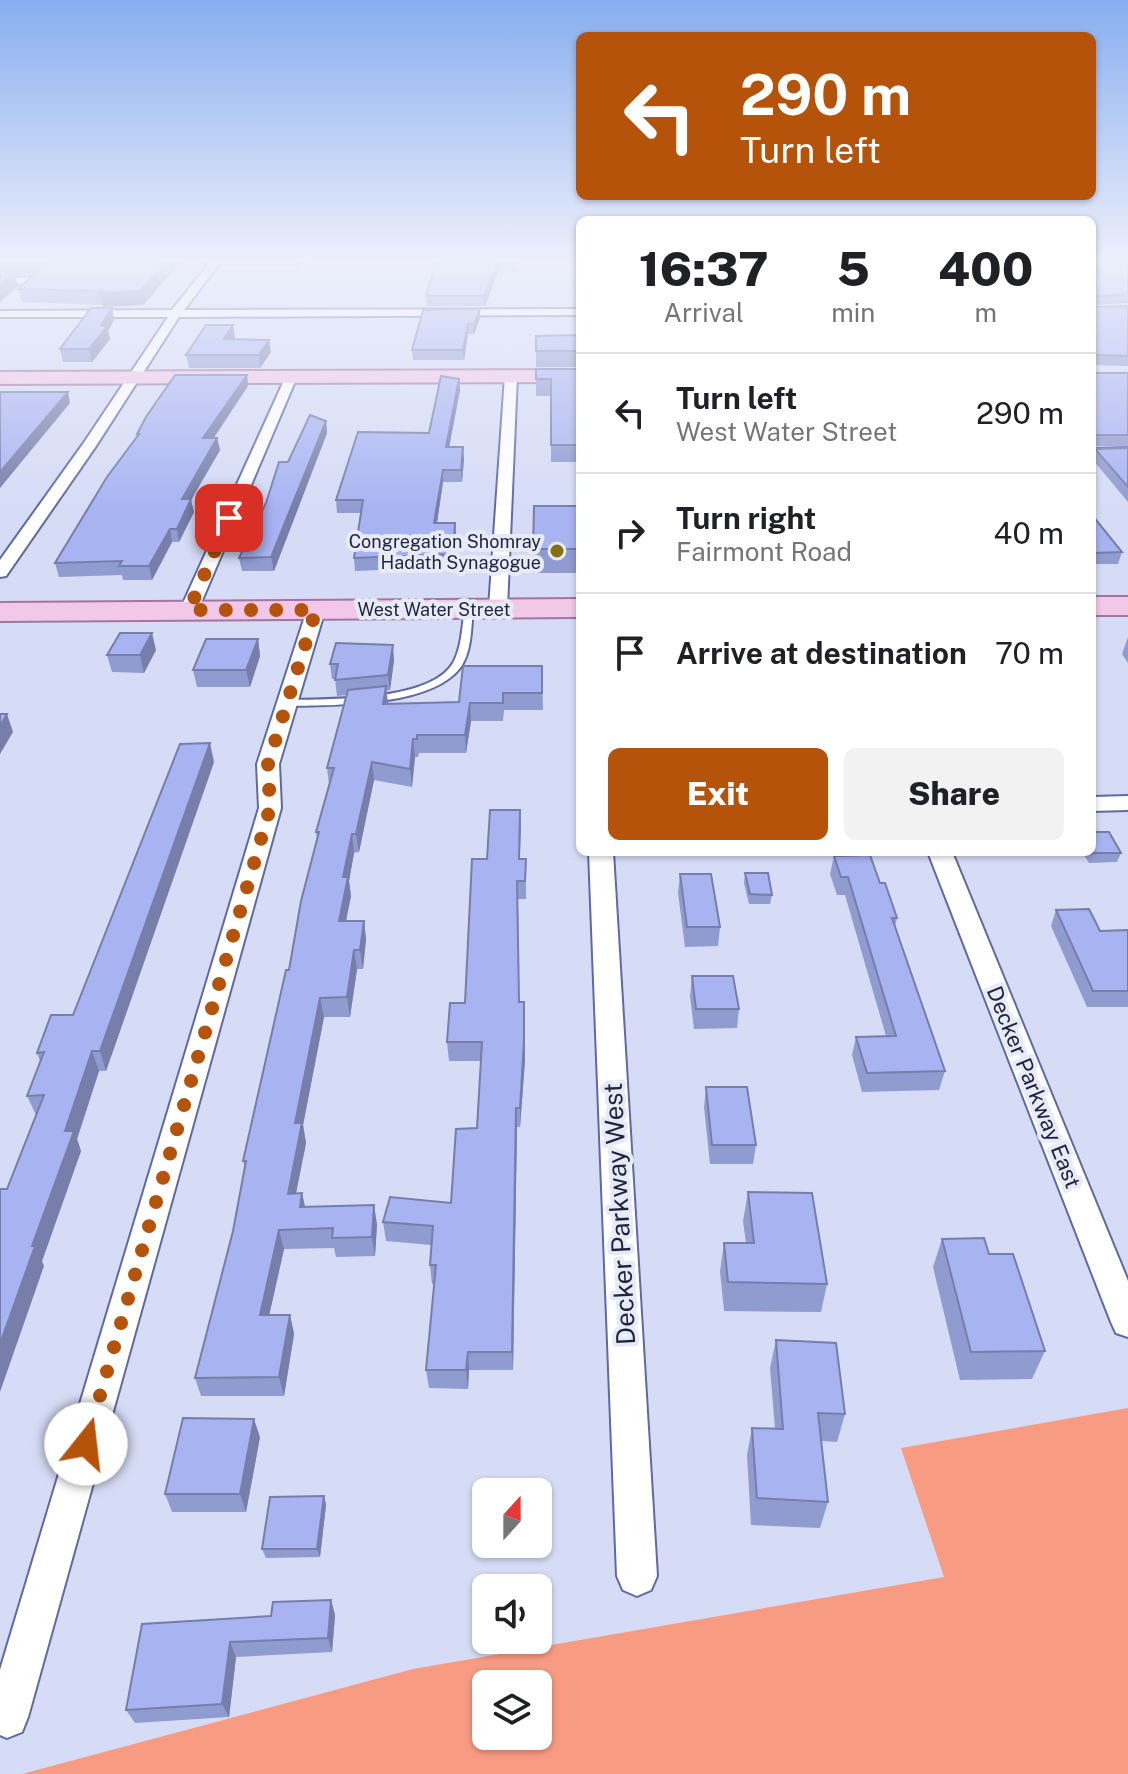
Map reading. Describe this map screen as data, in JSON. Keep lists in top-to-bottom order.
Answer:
{
  "streets": {
    "main road": ["West Water Street"],
    "street": ["Decker Parkway East", "Decker Parkway West"]
  },
  "places": ["Congregation Shomray Hadath Synagogue"],
  "north": "top",
  "page": {
    "turn": ["290 m", "Turn left"],
    "eta": [
      "16:37",
      "Arrival",
      "5",
      "min",
      "400",
      "m"
    ],
    "list": [
      {
        "name": "Turn left",
        "note": "West Water Street",
        "value": "290 m"
      },
      {
        "name": "Turn right",
        "note": "Fairmont Road",
        "value": "40 m"
      },
      {
        "name": "Arrive at destination",
        "value": "70 m"
      }
    ],
    "buttons": ["Exit", "Share"]
  }
}
